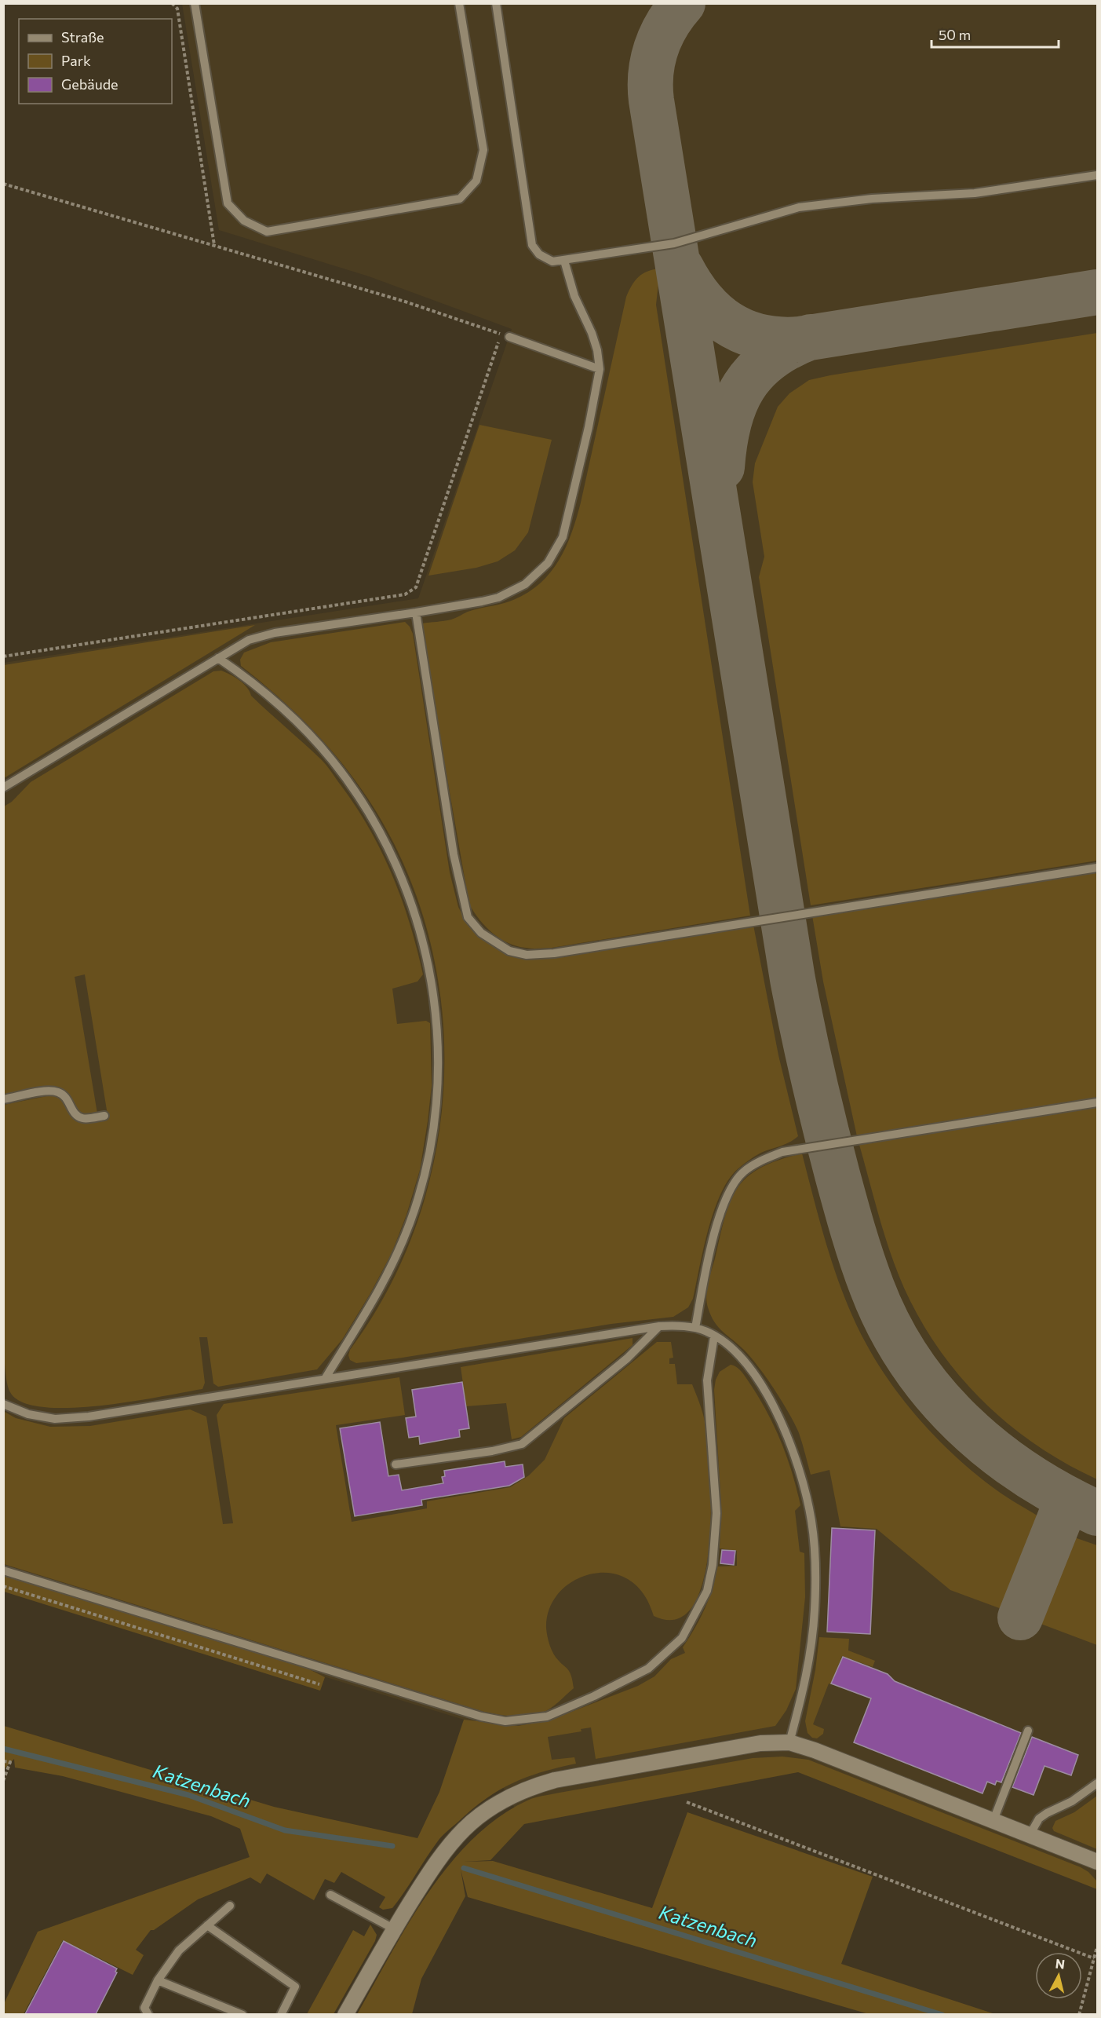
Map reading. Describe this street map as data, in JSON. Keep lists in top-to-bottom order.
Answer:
{
  "water": ["Katzenbach"],
  "legend": ["Straße", "Park", "Gebäude"],
  "scale_bar": "50 m",
  "north": "top"
}
